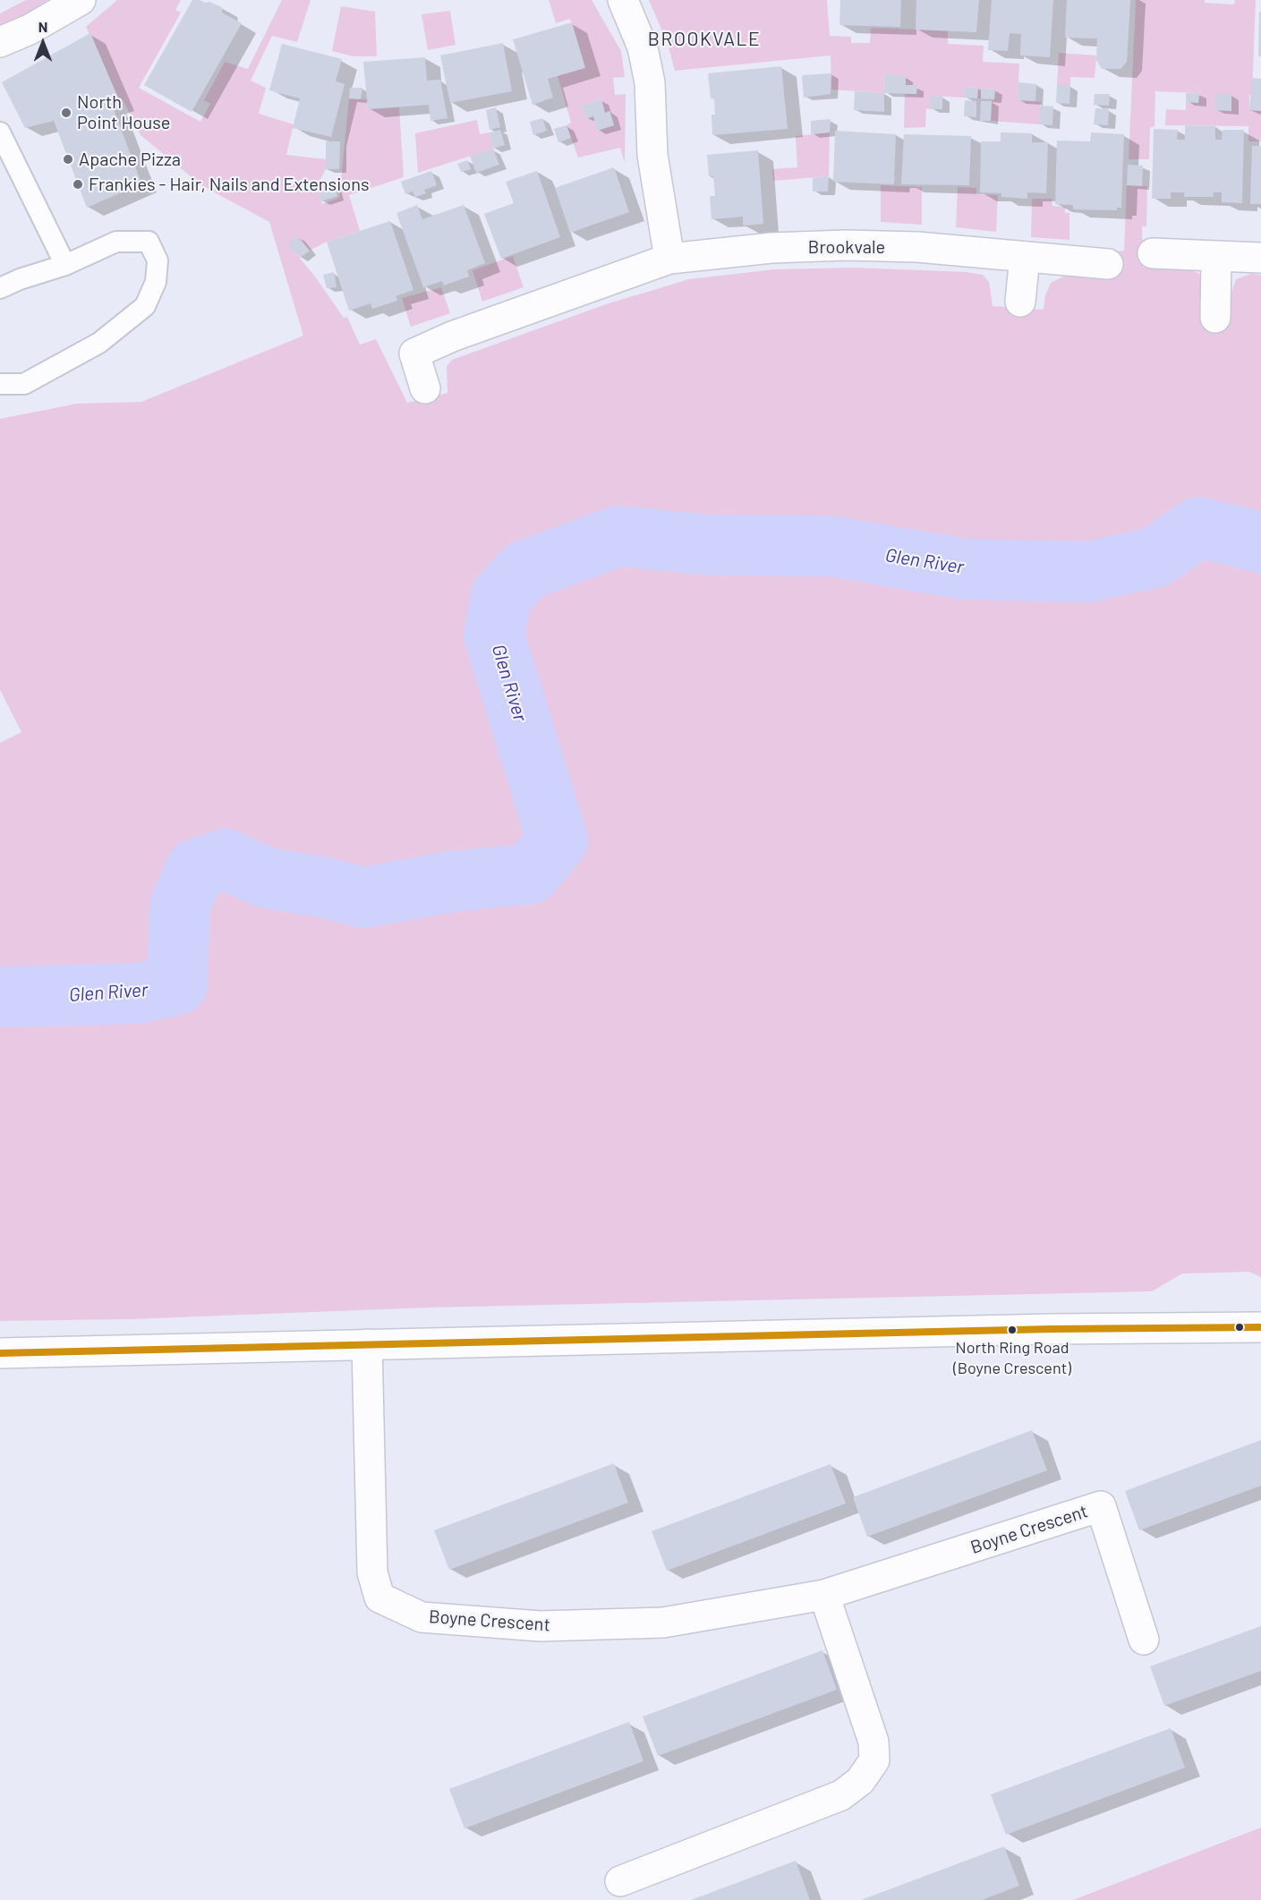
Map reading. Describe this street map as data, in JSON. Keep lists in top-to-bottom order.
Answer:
{
  "streets": {
    "street": ["Brookvale", "Boyne Crescent"]
  },
  "districts": ["BROOKVALE"],
  "water": ["Glen River"],
  "places": [
    "North Point House",
    "Apache Pizza",
    "Frankies - Hair, Nails and Extensions",
    "North Ring Road (Boyne Crescent)"
  ],
  "north": "top"
}
